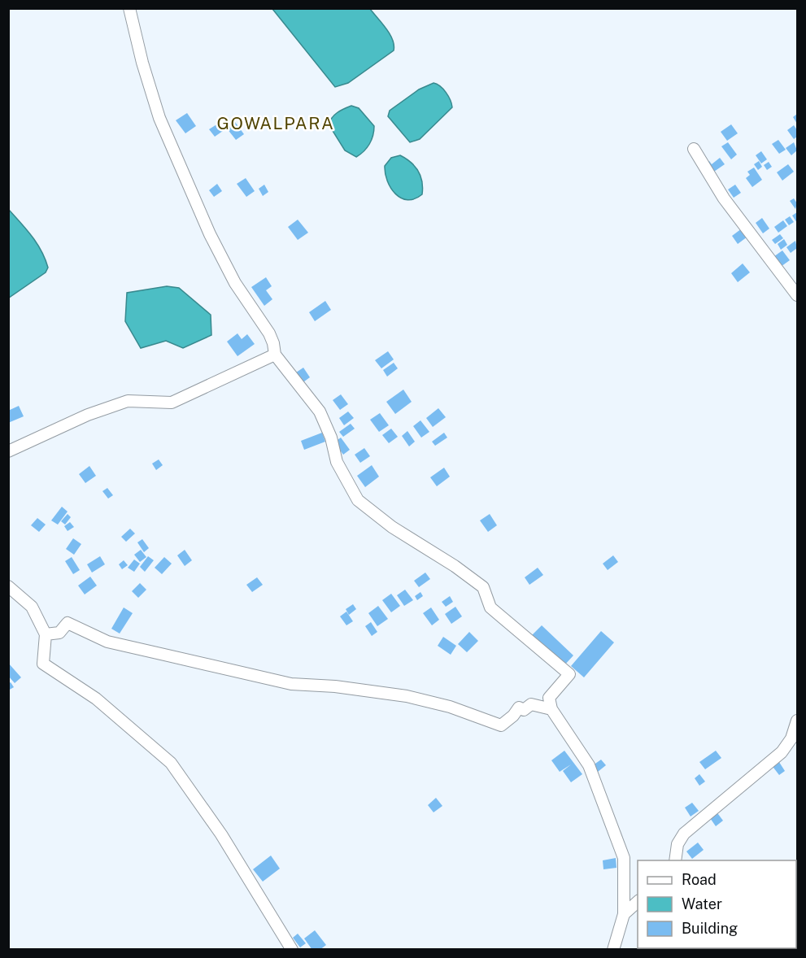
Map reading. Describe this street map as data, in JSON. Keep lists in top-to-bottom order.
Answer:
{
  "districts": ["GOWALPARA"],
  "legend": ["Road", "Water", "Building"]
}
